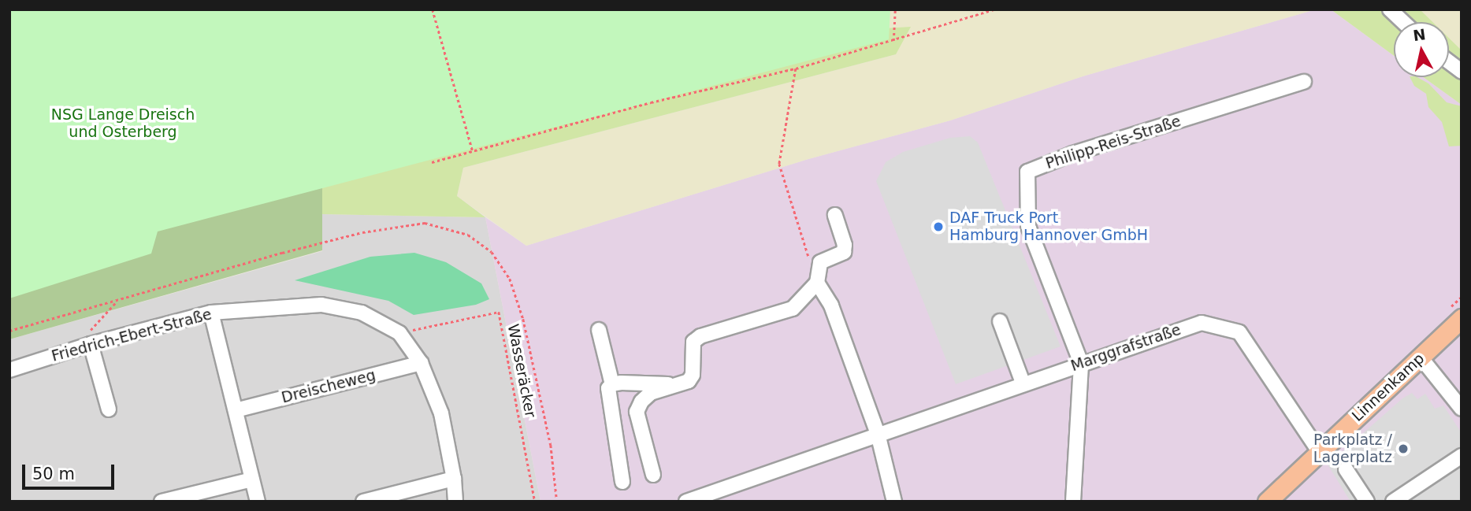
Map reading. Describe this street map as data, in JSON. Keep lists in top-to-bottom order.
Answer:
{
  "streets": {
    "main road": ["Linnenkamp"],
    "street": [
      "Philipp-Reis-Straße",
      "Friedrich-Ebert-Straße",
      "Marggrafstraße",
      "Dreischeweg"
    ],
    "path": ["Wasseräcker"]
  },
  "crossings": [
    ["Philipp-Reis-Straße", "Marggrafstraße"],
    ["Friedrich-Ebert-Straße", "Wasseräcker"],
    ["Friedrich-Ebert-Straße", "Dreischeweg"],
    ["Marggrafstraße", "Linnenkamp"]
  ],
  "parks": ["NSG Lange Dreisch und Osterberg"],
  "places": ["DAF Truck Port Hamburg Hannover GmbH", "Parkplatz / Lagerplatz"],
  "scale_bar": "50 m",
  "north": "top"
}
